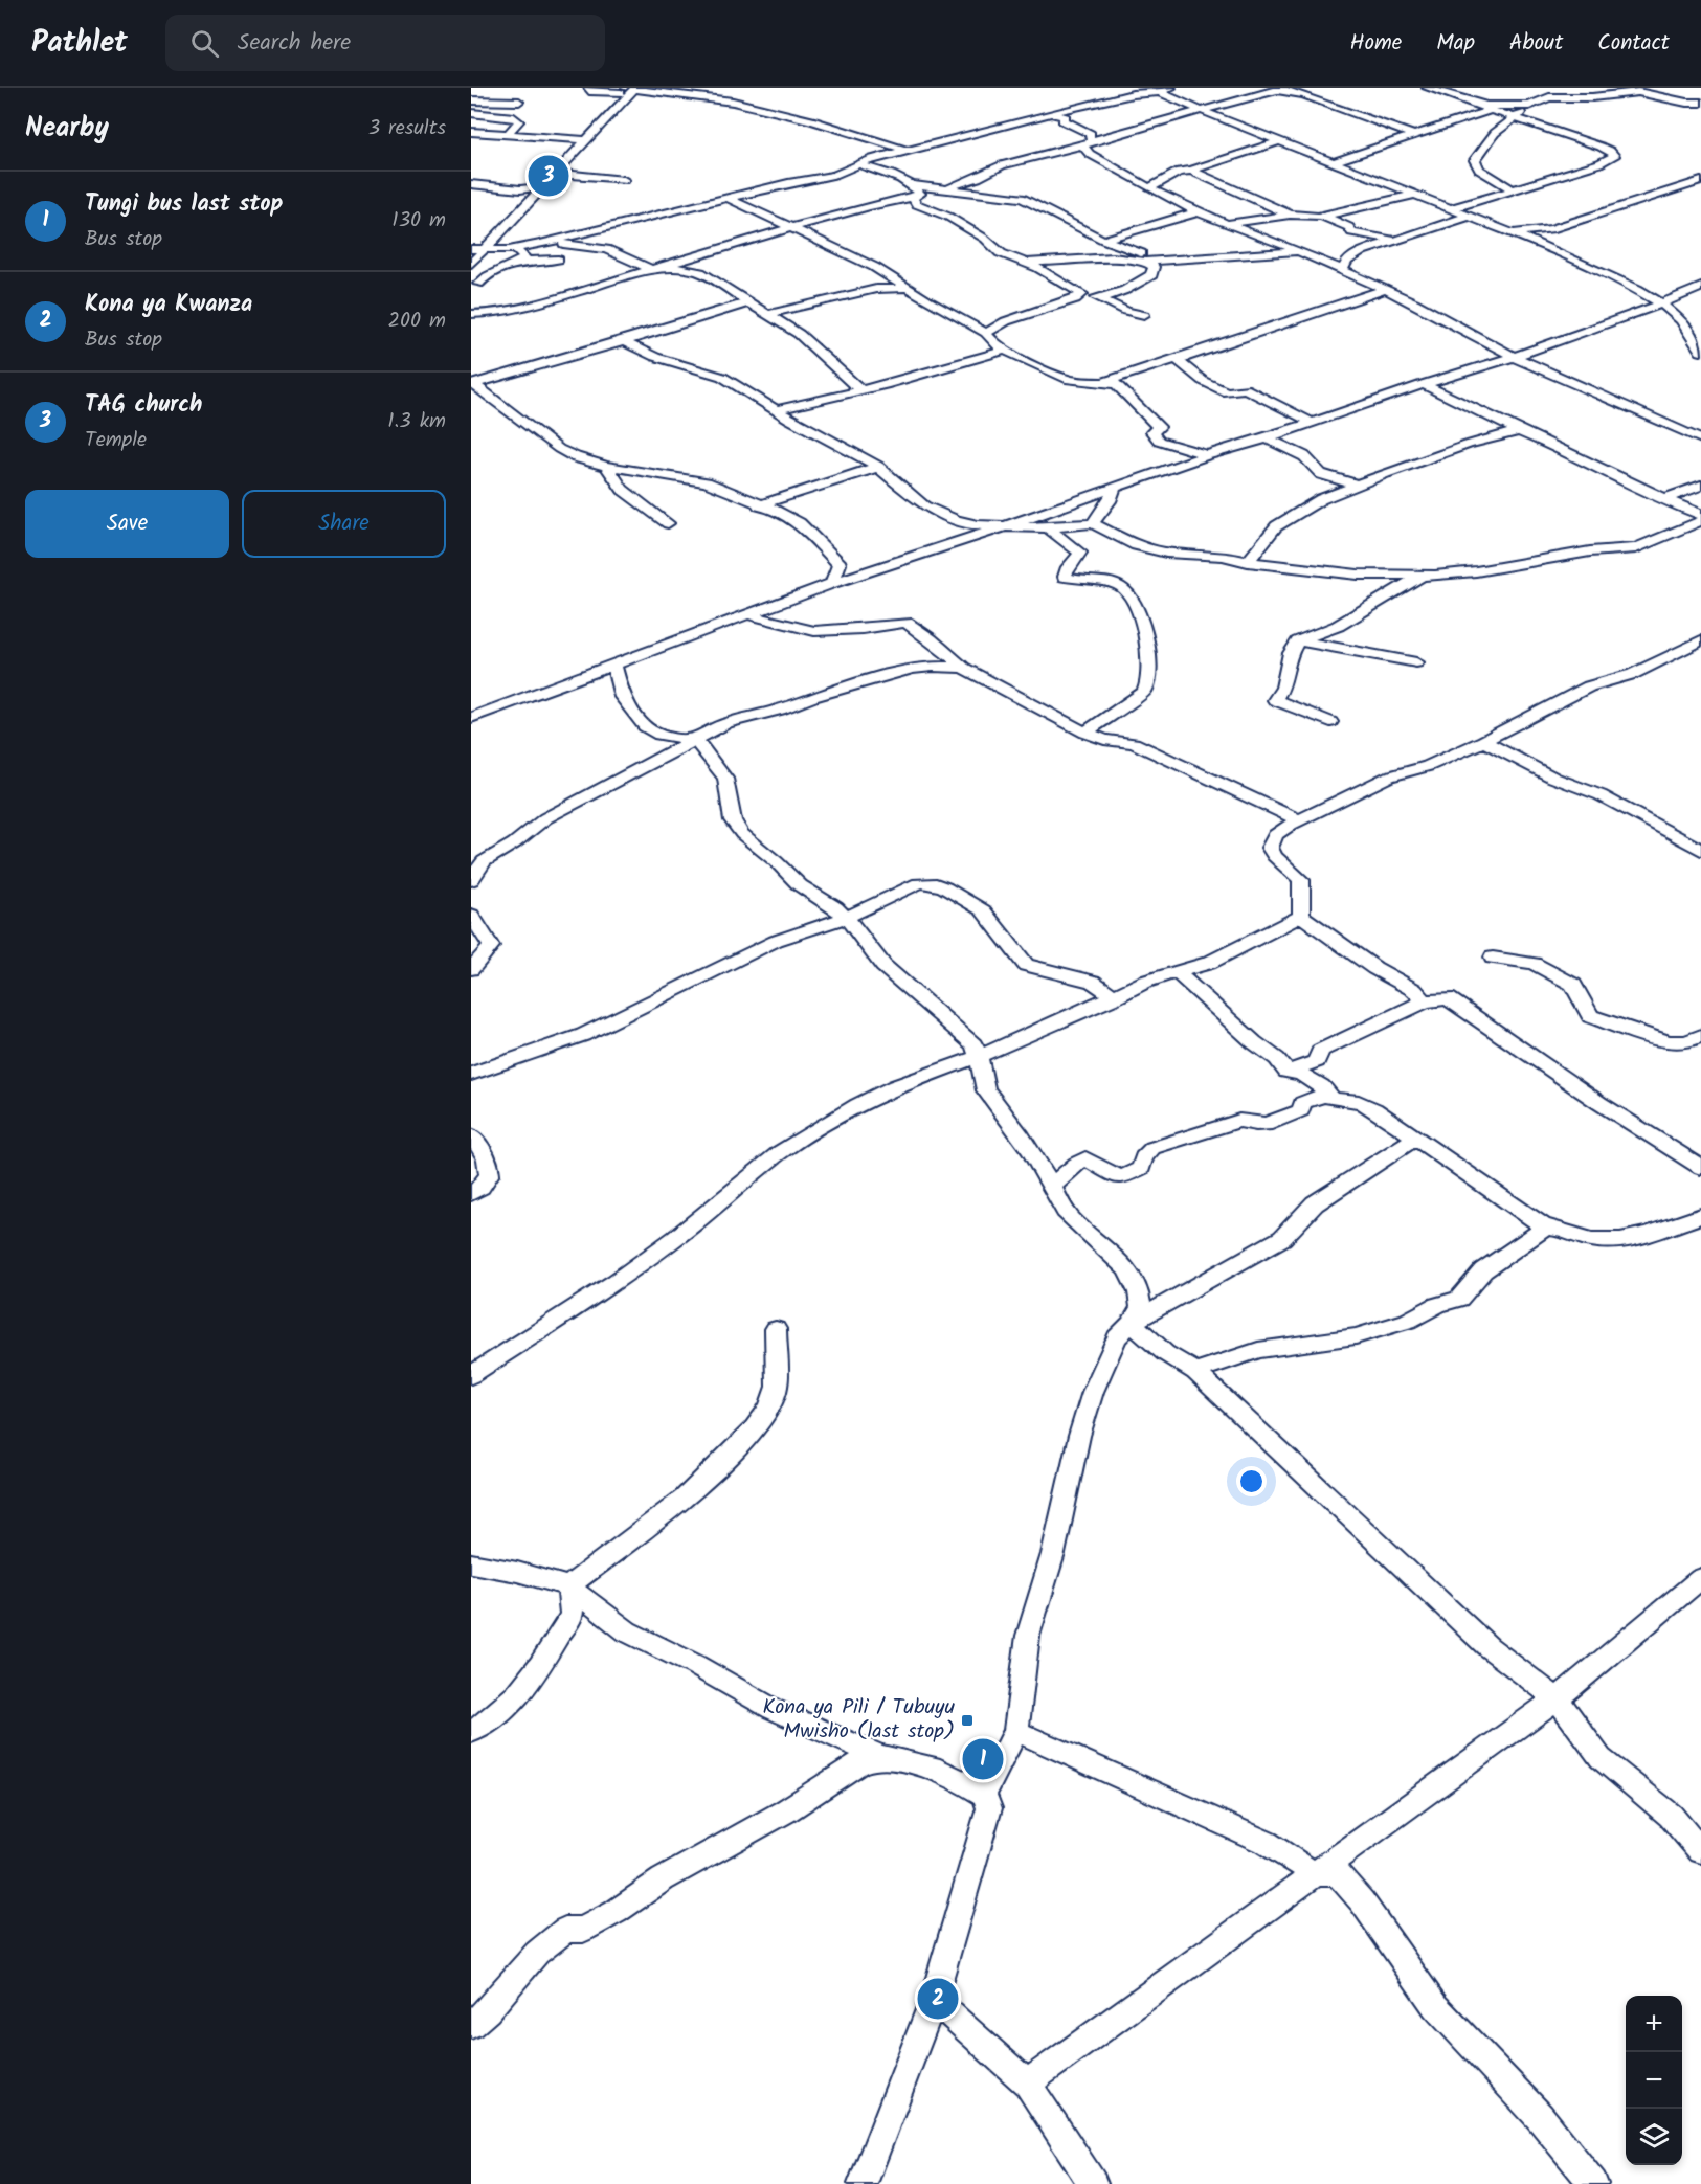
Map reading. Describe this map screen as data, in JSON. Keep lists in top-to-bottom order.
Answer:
{
  "places": {
    "transit": ["Kona ya Pili / Tubuyu Mwisho (last stop)"]
  },
  "page": {
    "header": "Pathlet",
    "search": "Search here",
    "nav": [
      "Home",
      "Map",
      "About",
      "Contact"
    ],
    "heading": ["Nearby", "3 results"],
    "pins": ["3", "1", "2"],
    "list": [
      {
        "mark": "1",
        "name": "Tungi bus last stop",
        "note": "Bus stop",
        "value": "130 m"
      },
      {
        "mark": "2",
        "name": "Kona ya Kwanza",
        "note": "Bus stop",
        "value": "200 m"
      },
      {
        "mark": "3",
        "name": "TAG church",
        "note": "Temple",
        "value": "1.3 km"
      }
    ],
    "buttons": ["Save", "Share"],
    "map_buttons": ["+", "−"]
  }
}
